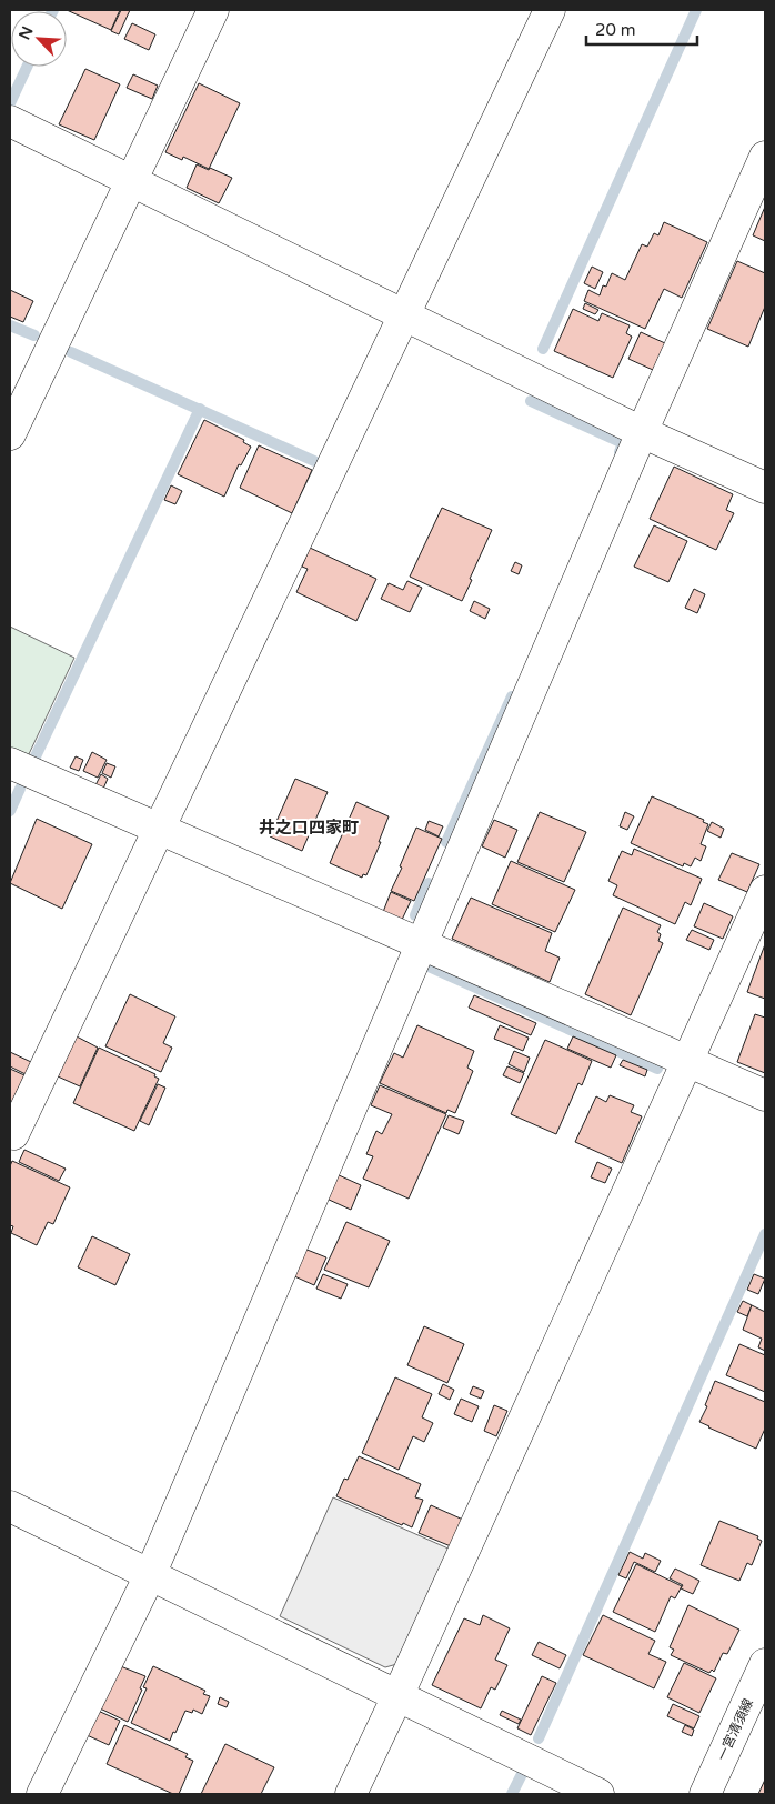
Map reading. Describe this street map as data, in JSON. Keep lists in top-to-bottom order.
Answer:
{
  "streets": {
    "street": ["一宮清須線"]
  },
  "districts": ["井之口四家町"],
  "scale_bar": "20 m",
  "north": "top left"
}
